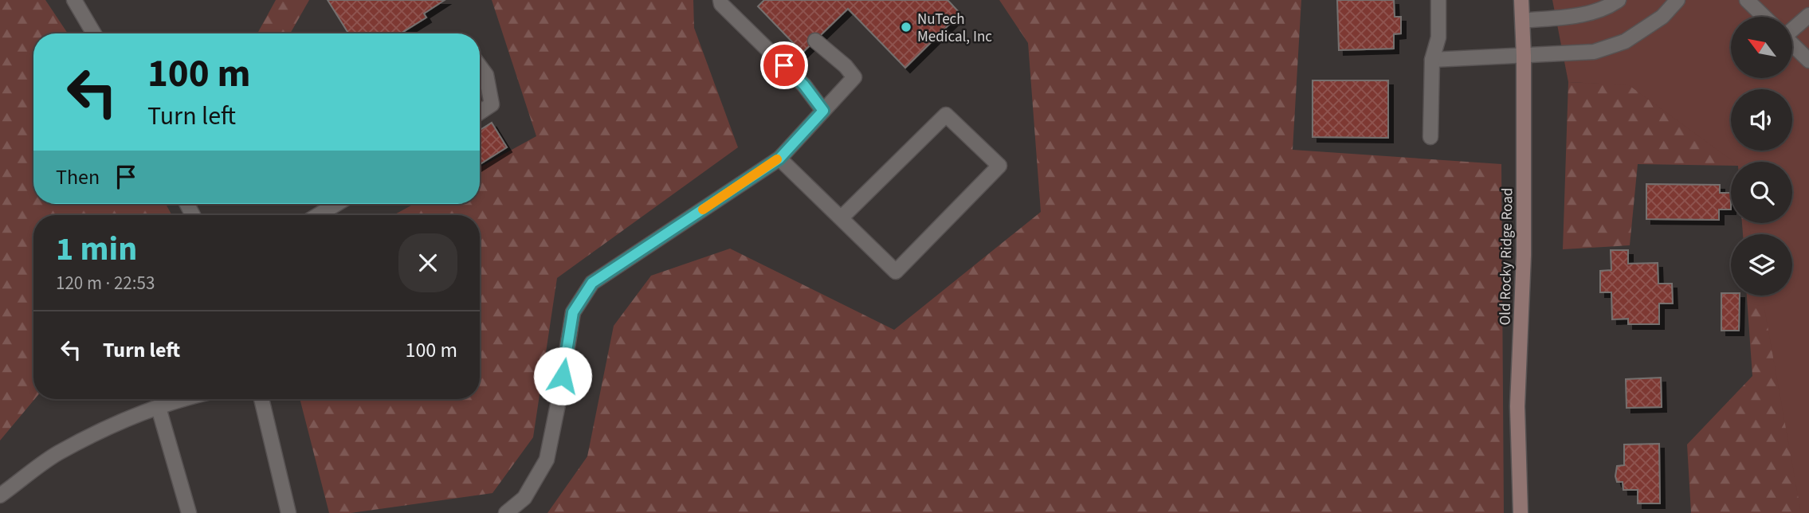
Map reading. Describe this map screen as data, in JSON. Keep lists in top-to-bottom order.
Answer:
{
  "streets": {
    "street": ["Old Rocky Ridge Road"]
  },
  "places": ["NuTech Medical, Inc"],
  "north": "top left",
  "page": {
    "turn": ["100 m", "Turn left"],
    "then": "Then",
    "heading": ["1 min", "120 m · 22:53"],
    "list": [
      {
        "name": "Turn left",
        "value": "100 m"
      }
    ]
  }
}
